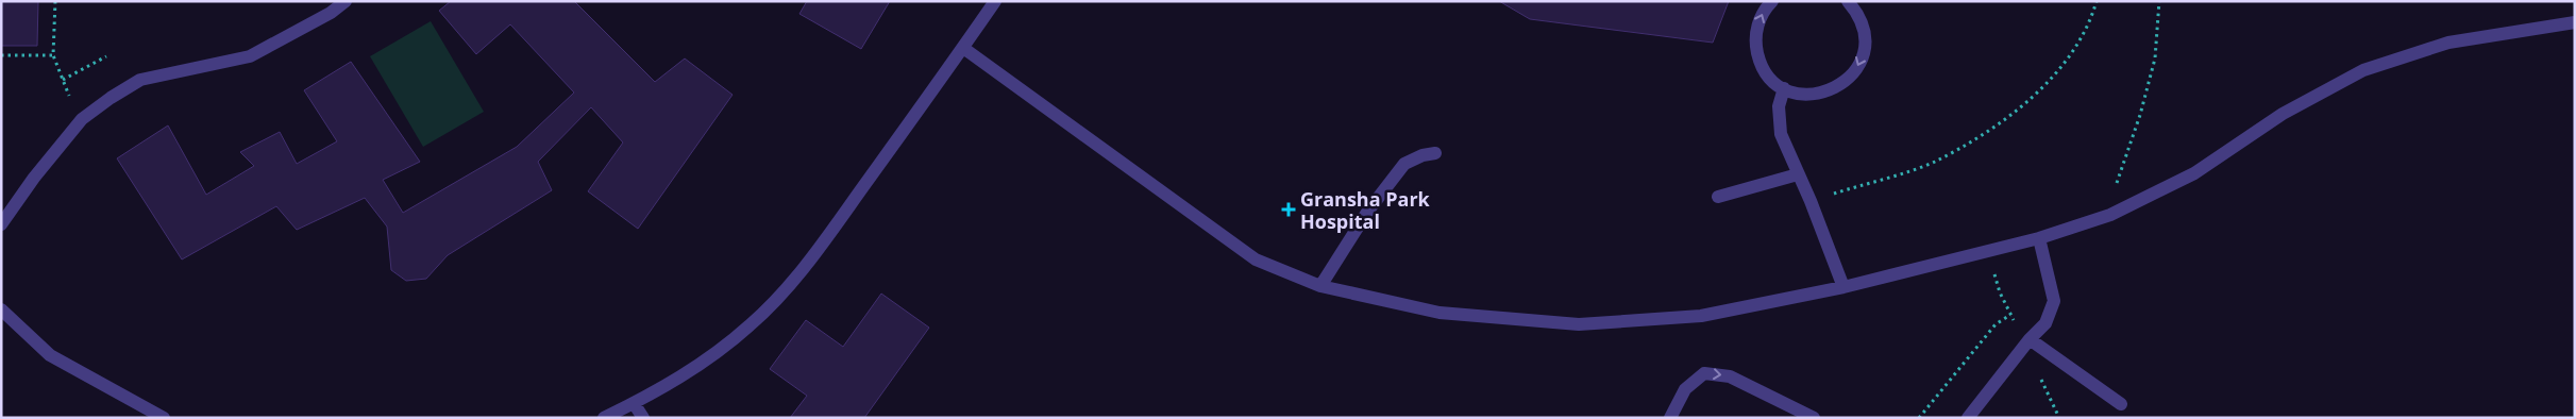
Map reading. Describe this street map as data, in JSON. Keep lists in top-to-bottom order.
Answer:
{
  "places": {
    "health": ["Gransha Park Hospital"]
  }
}
